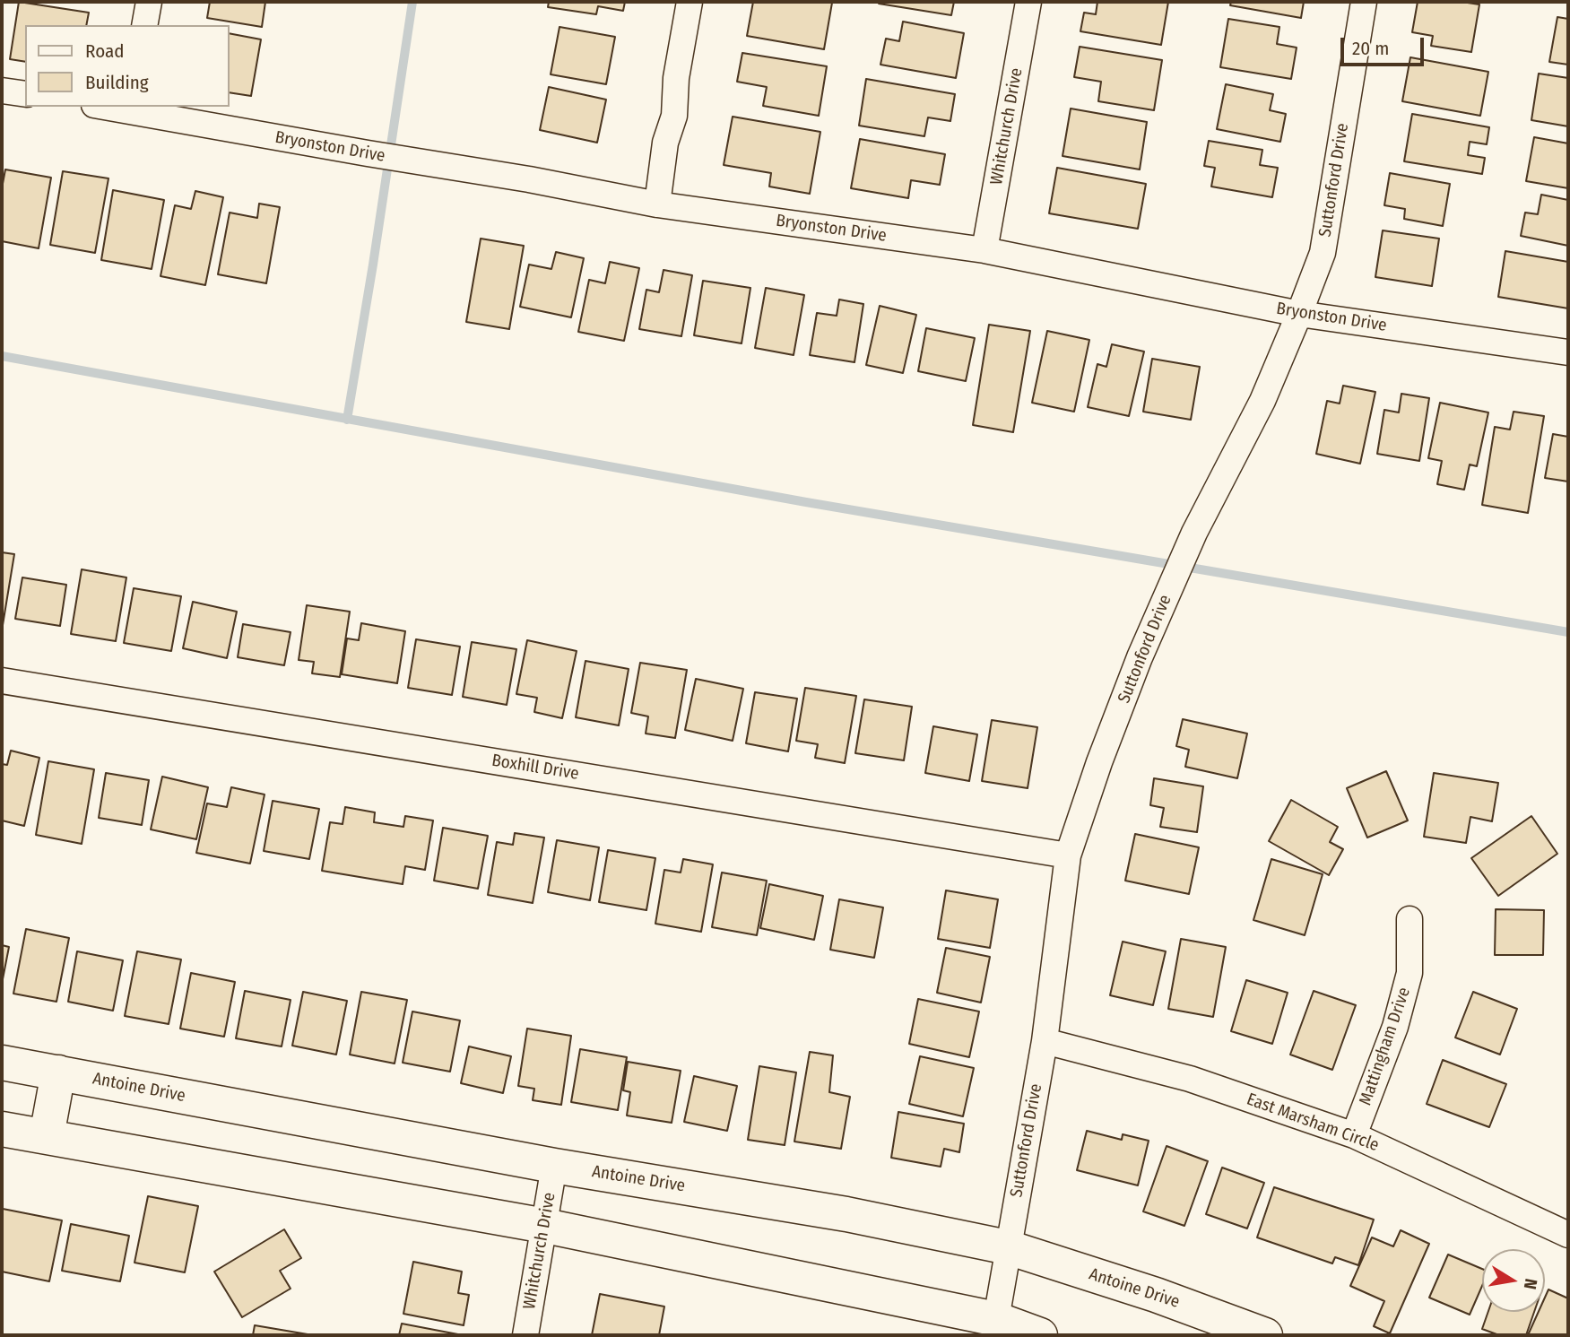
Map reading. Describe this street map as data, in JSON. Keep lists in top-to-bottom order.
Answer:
{
  "streets": {
    "main road": ["Antoine Drive"],
    "street": [
      "Whitchurch Drive",
      "Bryonston Drive",
      "Suttonford Drive",
      "Boxhill Drive",
      "Mattingham Drive",
      "East Marsham Circle"
    ]
  },
  "crossings": [
    ["Whitchurch Drive", "Bryonston Drive"],
    ["Whitchurch Drive", "Antoine Drive"],
    ["Bryonston Drive", "Suttonford Drive"],
    ["Suttonford Drive", "Boxhill Drive"],
    ["Suttonford Drive", "Antoine Drive"],
    ["Suttonford Drive", "East Marsham Circle"],
    ["Mattingham Drive", "East Marsham Circle"]
  ],
  "legend": ["Road", "Building"],
  "scale_bar": "20 m",
  "north": "right"
}
